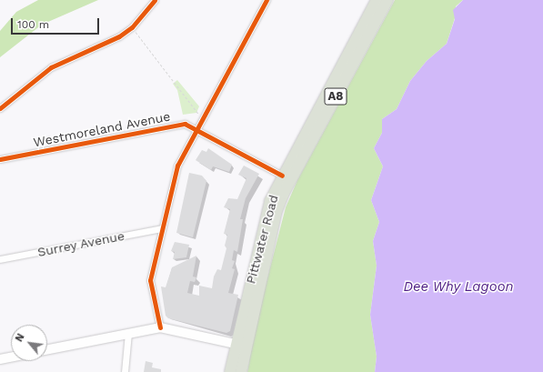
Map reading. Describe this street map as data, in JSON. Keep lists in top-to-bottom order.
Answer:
{
  "streets": {
    "highway": ["A8", "Pittwater Road"],
    "street": ["Westmoreland Avenue", "Surrey Avenue"]
  },
  "crossings": [
    ["Westmoreland Avenue", "Pittwater Road"]
  ],
  "water": ["Dee Why Lagoon"],
  "scale_bar": "100 m",
  "north": "top left"
}
